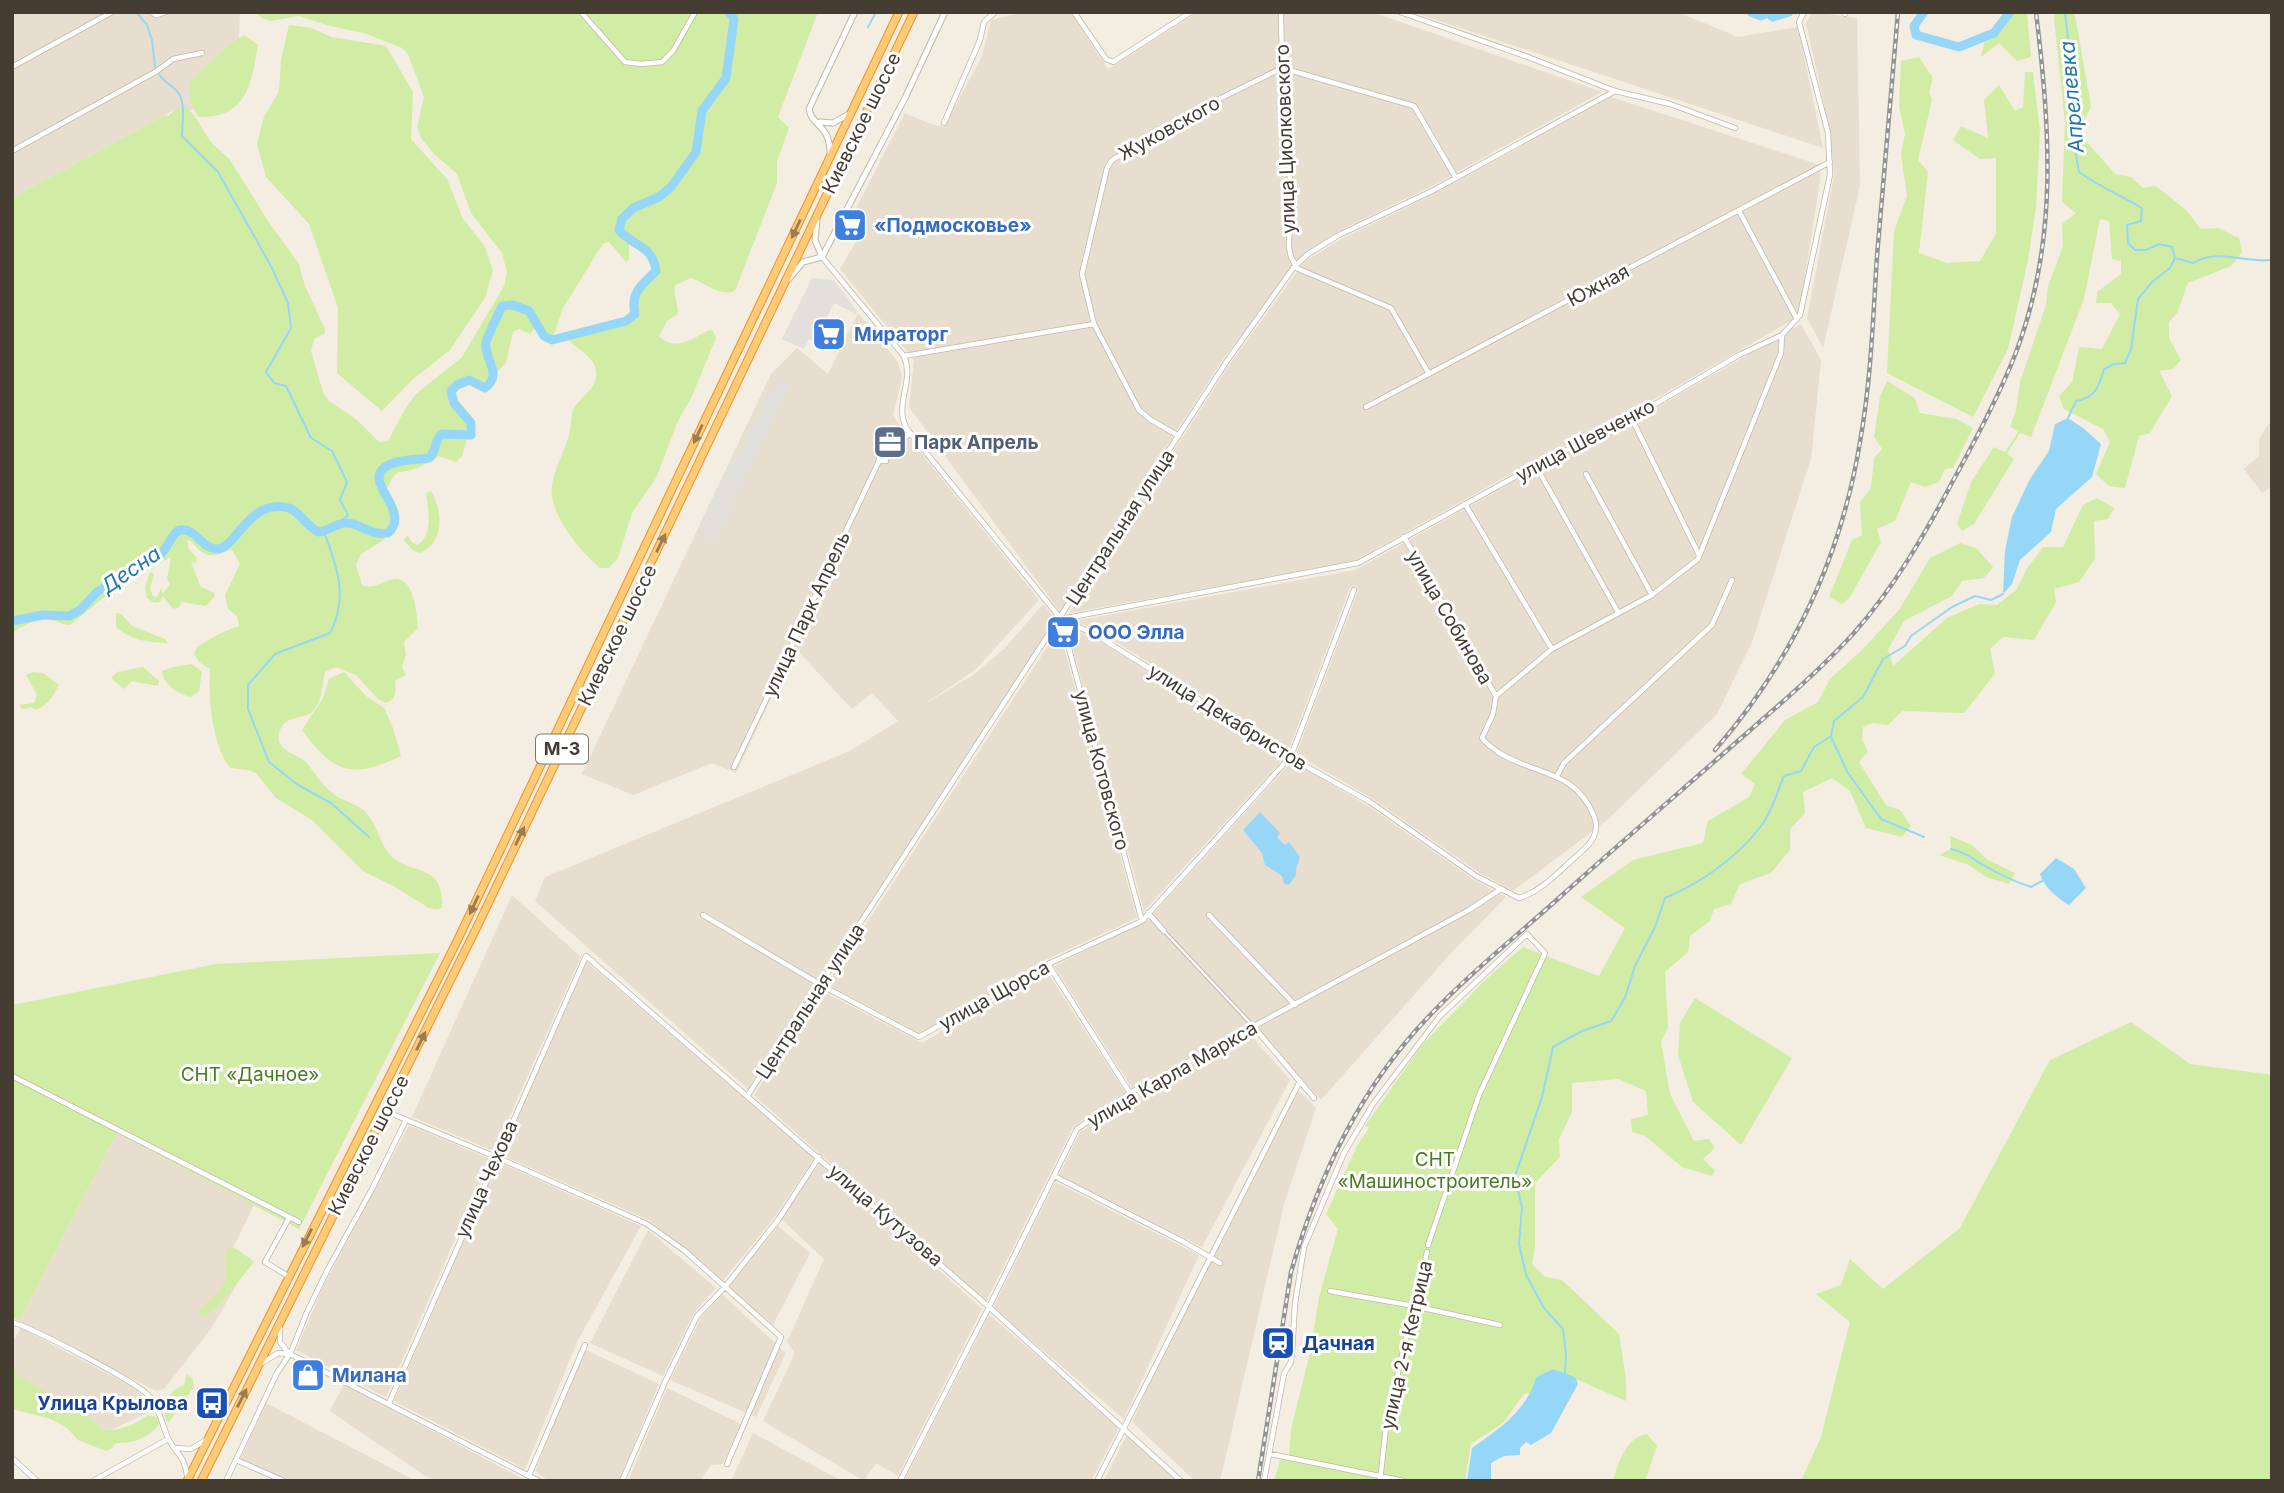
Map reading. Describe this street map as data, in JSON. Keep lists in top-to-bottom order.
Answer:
{
  "streets": {
    "highway": ["Киевское шоссе", "М-3"],
    "street": [
      "Жуковского",
      "улица Циолковского",
      "Южная",
      "улица Шевченко",
      "Центральная улица",
      "улица Парк Апрель",
      "улица Собинова",
      "улица Декабристов",
      "улица Котовского",
      "улица Щорса",
      "улица Карла Маркса",
      "улица Чехова",
      "улица Кутузова",
      "улица 2-я Кетрица"
    ]
  },
  "crossings": [
    ["Жуковского", "улица Циолковского"],
    ["Жуковского", "Центральная улица"],
    ["улица Циолковского", "Центральная улица"],
    ["Южная", "улица Шевченко"],
    ["улица Шевченко", "Центральная улица"],
    ["улица Шевченко", "улица Собинова"],
    ["улица Шевченко", "улица Декабристов"],
    ["улица Шевченко", "улица Котовского"],
    ["Центральная улица", "улица Декабристов"],
    ["Центральная улица", "улица Котовского"],
    ["Центральная улица", "улица Щорса"],
    ["Центральная улица", "улица Кутузова"],
    ["улица Парк Апрель", "улица Декабристов"],
    ["улица Декабристов", "улица Котовского"],
    ["улица Декабристов", "улица Карла Маркса"],
    ["улица Котовского", "улица Щорса"],
    ["улица Карла Маркса", "улица Кутузова"],
    ["улица Чехова", "улица Кутузова"]
  ],
  "water": ["Апрелевка", "Десна"],
  "parks": ["СНТ «Дачное»", "СНТ «Машиностроитель»"],
  "places": {
    "supermarket": ["«Подмосковье»", "Мираторг", "ООО Элла"],
    "office": ["Парк Апрель"],
    "station": ["Дачная"],
    "shop": ["Милана"],
    "bus stop": ["Улица Крылова"]
  }
}
